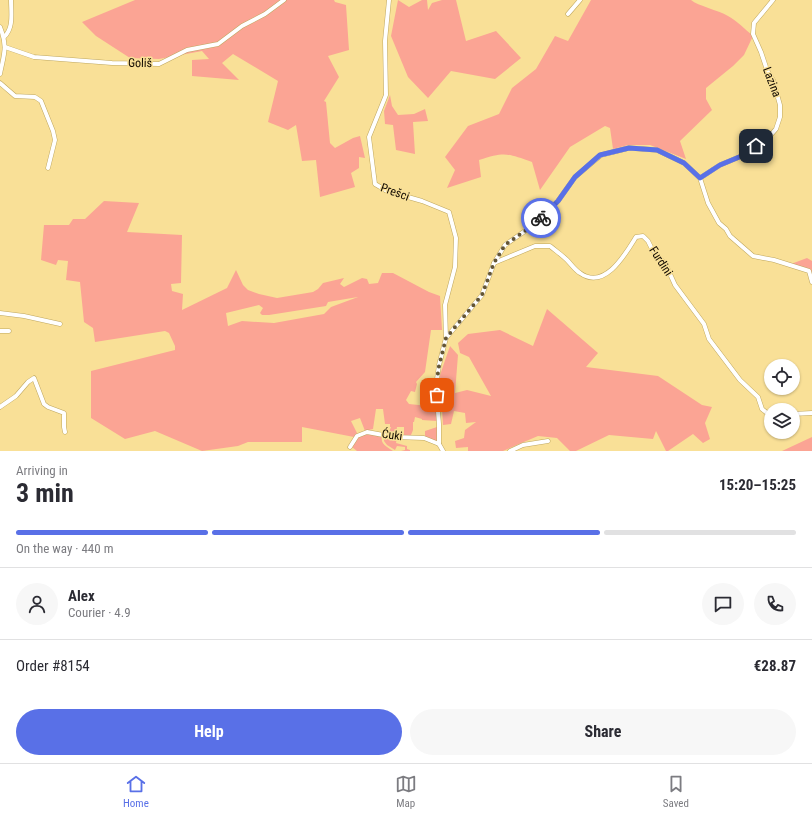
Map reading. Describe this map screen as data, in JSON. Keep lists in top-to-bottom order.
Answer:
{
  "streets": {
    "street": [
      "Goliš",
      "Lazina",
      "Prešci",
      "Furdini",
      "Ćuki"
    ]
  },
  "page": {
    "heading": ["3 min", "Arriving in", "15:20–15:25"],
    "panel": [
      "Alex",
      "Courier · 4.9",
      "Order #8154",
      "€28.87"
    ],
    "bar": "On the way · 440 m",
    "buttons": ["Help", "Share"],
    "tabs": ["Home", "Map", "Saved"]
  }
}
